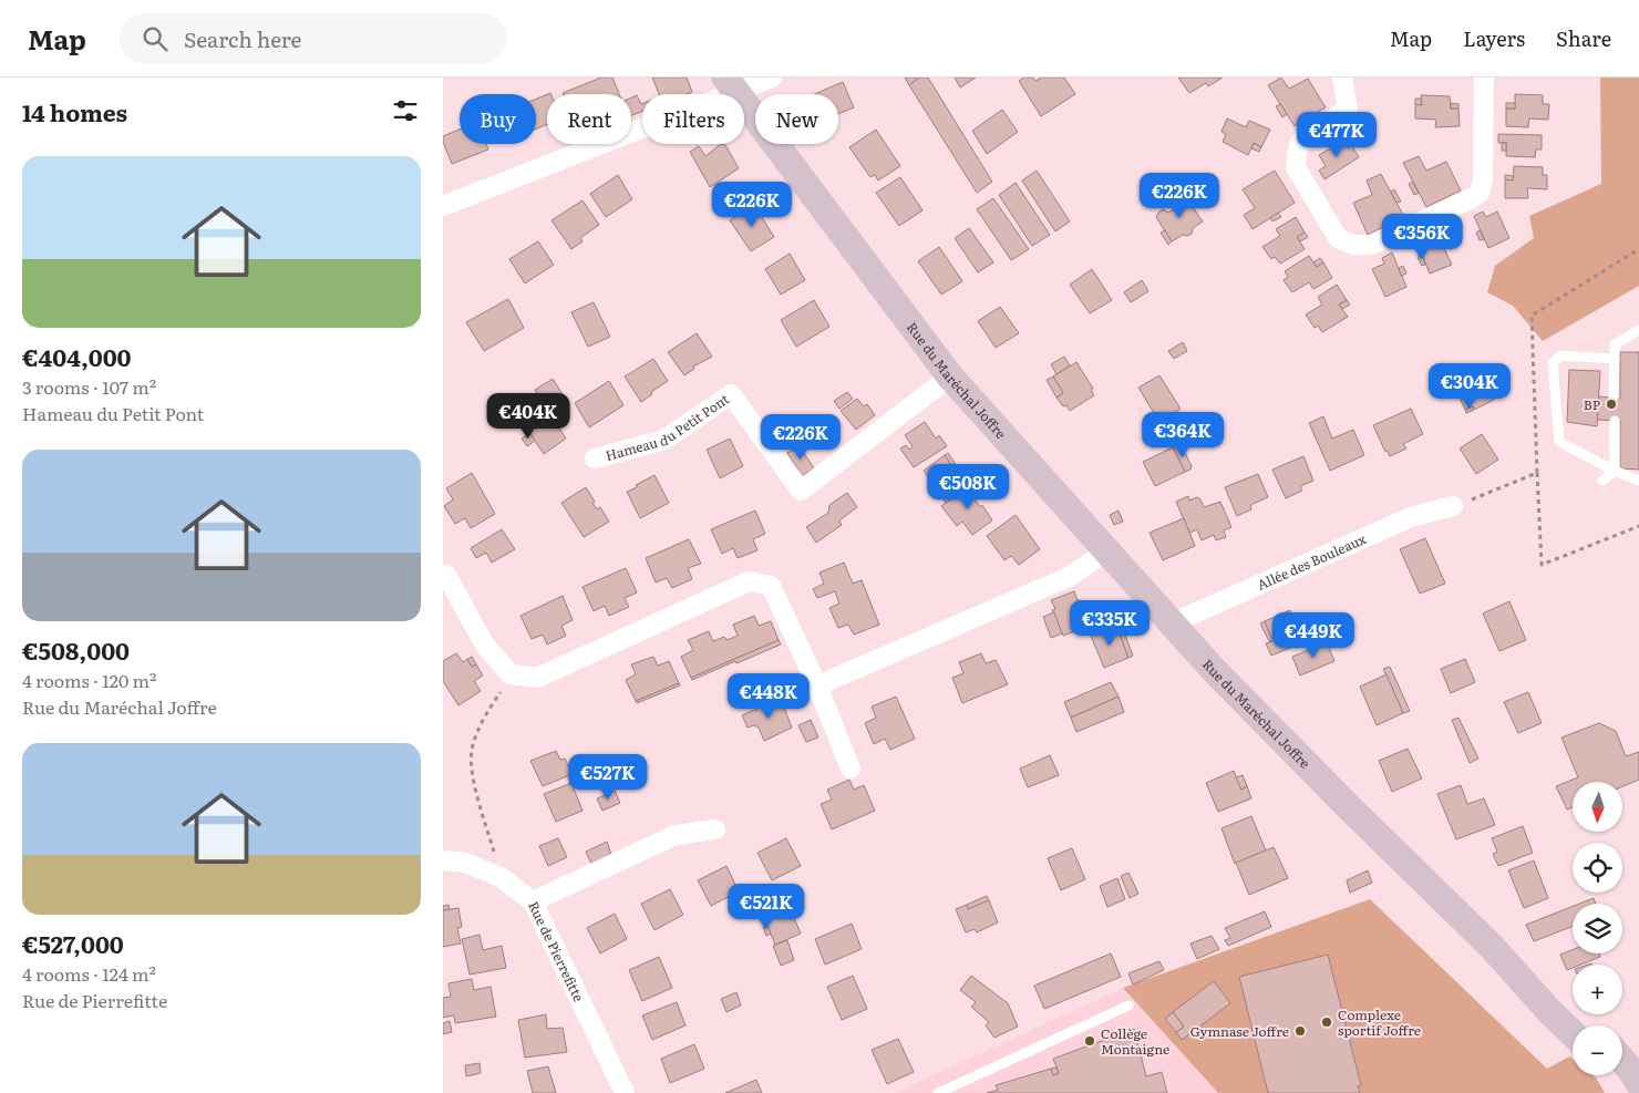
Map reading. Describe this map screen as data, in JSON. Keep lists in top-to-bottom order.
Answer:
{
  "streets": {
    "street": [
      "Rue du Maréchal Joffre",
      "Hameau du Petit Pont",
      "Allée des Bouleaux",
      "Rue de Pierrefitte"
    ]
  },
  "crossings": [
    ["Rue du Maréchal Joffre", "Hameau du Petit Pont"],
    ["Rue du Maréchal Joffre", "Allée des Bouleaux"]
  ],
  "places": [
    "BP",
    "Complexe sportif Joffre",
    "Gymnase Joffre",
    "Collège Montaigne"
  ],
  "north": "bottom",
  "page": {
    "header": "Map",
    "search": "Search here",
    "nav": ["Map", "Layers", "Share"],
    "heading": "14 homes",
    "chip": [
      "Buy",
      "Rent",
      "Filters",
      "New"
    ],
    "price": [
      "€477K",
      "€226K",
      "€226K",
      "€356K",
      "€304K",
      "€404K",
      "€364K",
      "€226K",
      "€508K",
      "€335K",
      "€449K",
      "€448K",
      "€527K",
      "€521K"
    ],
    "list": [
      {
        "name": "€404,000",
        "note": "3 rooms · 107 m² · Hameau du Petit Pont"
      },
      {
        "name": "€508,000",
        "note": "4 rooms · 120 m² · Rue du Maréchal Joffre"
      },
      {
        "name": "€527,000",
        "note": "4 rooms · 124 m² · Rue de Pierrefitte"
      }
    ],
    "map_buttons": ["+", "−"]
  }
}
